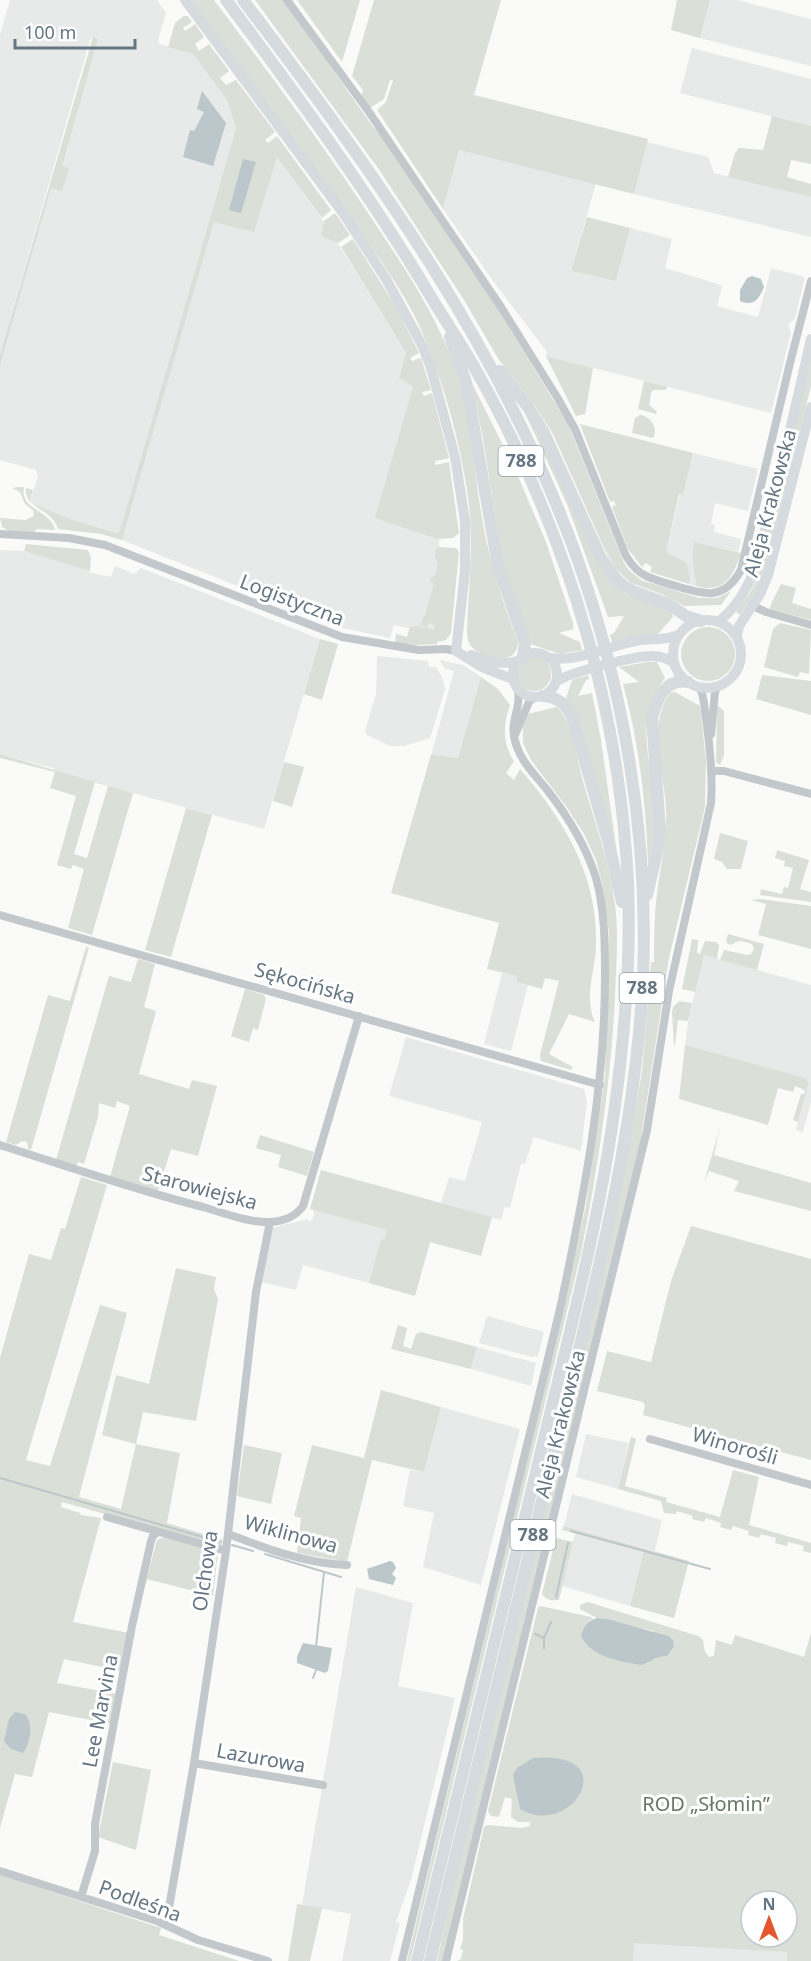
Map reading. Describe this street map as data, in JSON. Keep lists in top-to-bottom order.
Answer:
{
  "streets": {
    "main road": ["788", "Aleja Krakowska"],
    "street": [
      "Logistyczna",
      "Sękocińska",
      "Starowiejska",
      "Winorośli",
      "Wiklinowa",
      "Olchowa",
      "Lee Marvina",
      "Lazurowa",
      "Podleśna"
    ]
  },
  "crossings": [
    ["788", "Aleja Krakowska"],
    ["Aleja Krakowska", "Sękocińska"],
    ["Sękocińska", "Starowiejska"],
    ["Starowiejska", "Olchowa"],
    ["Wiklinowa", "Olchowa"],
    ["Wiklinowa", "Lee Marvina"],
    ["Olchowa", "Lazurowa"],
    ["Olchowa", "Podleśna"],
    ["Lee Marvina", "Podleśna"]
  ],
  "parks": ["ROD „Słomin”"],
  "scale_bar": "100 m",
  "north": "top"
}
